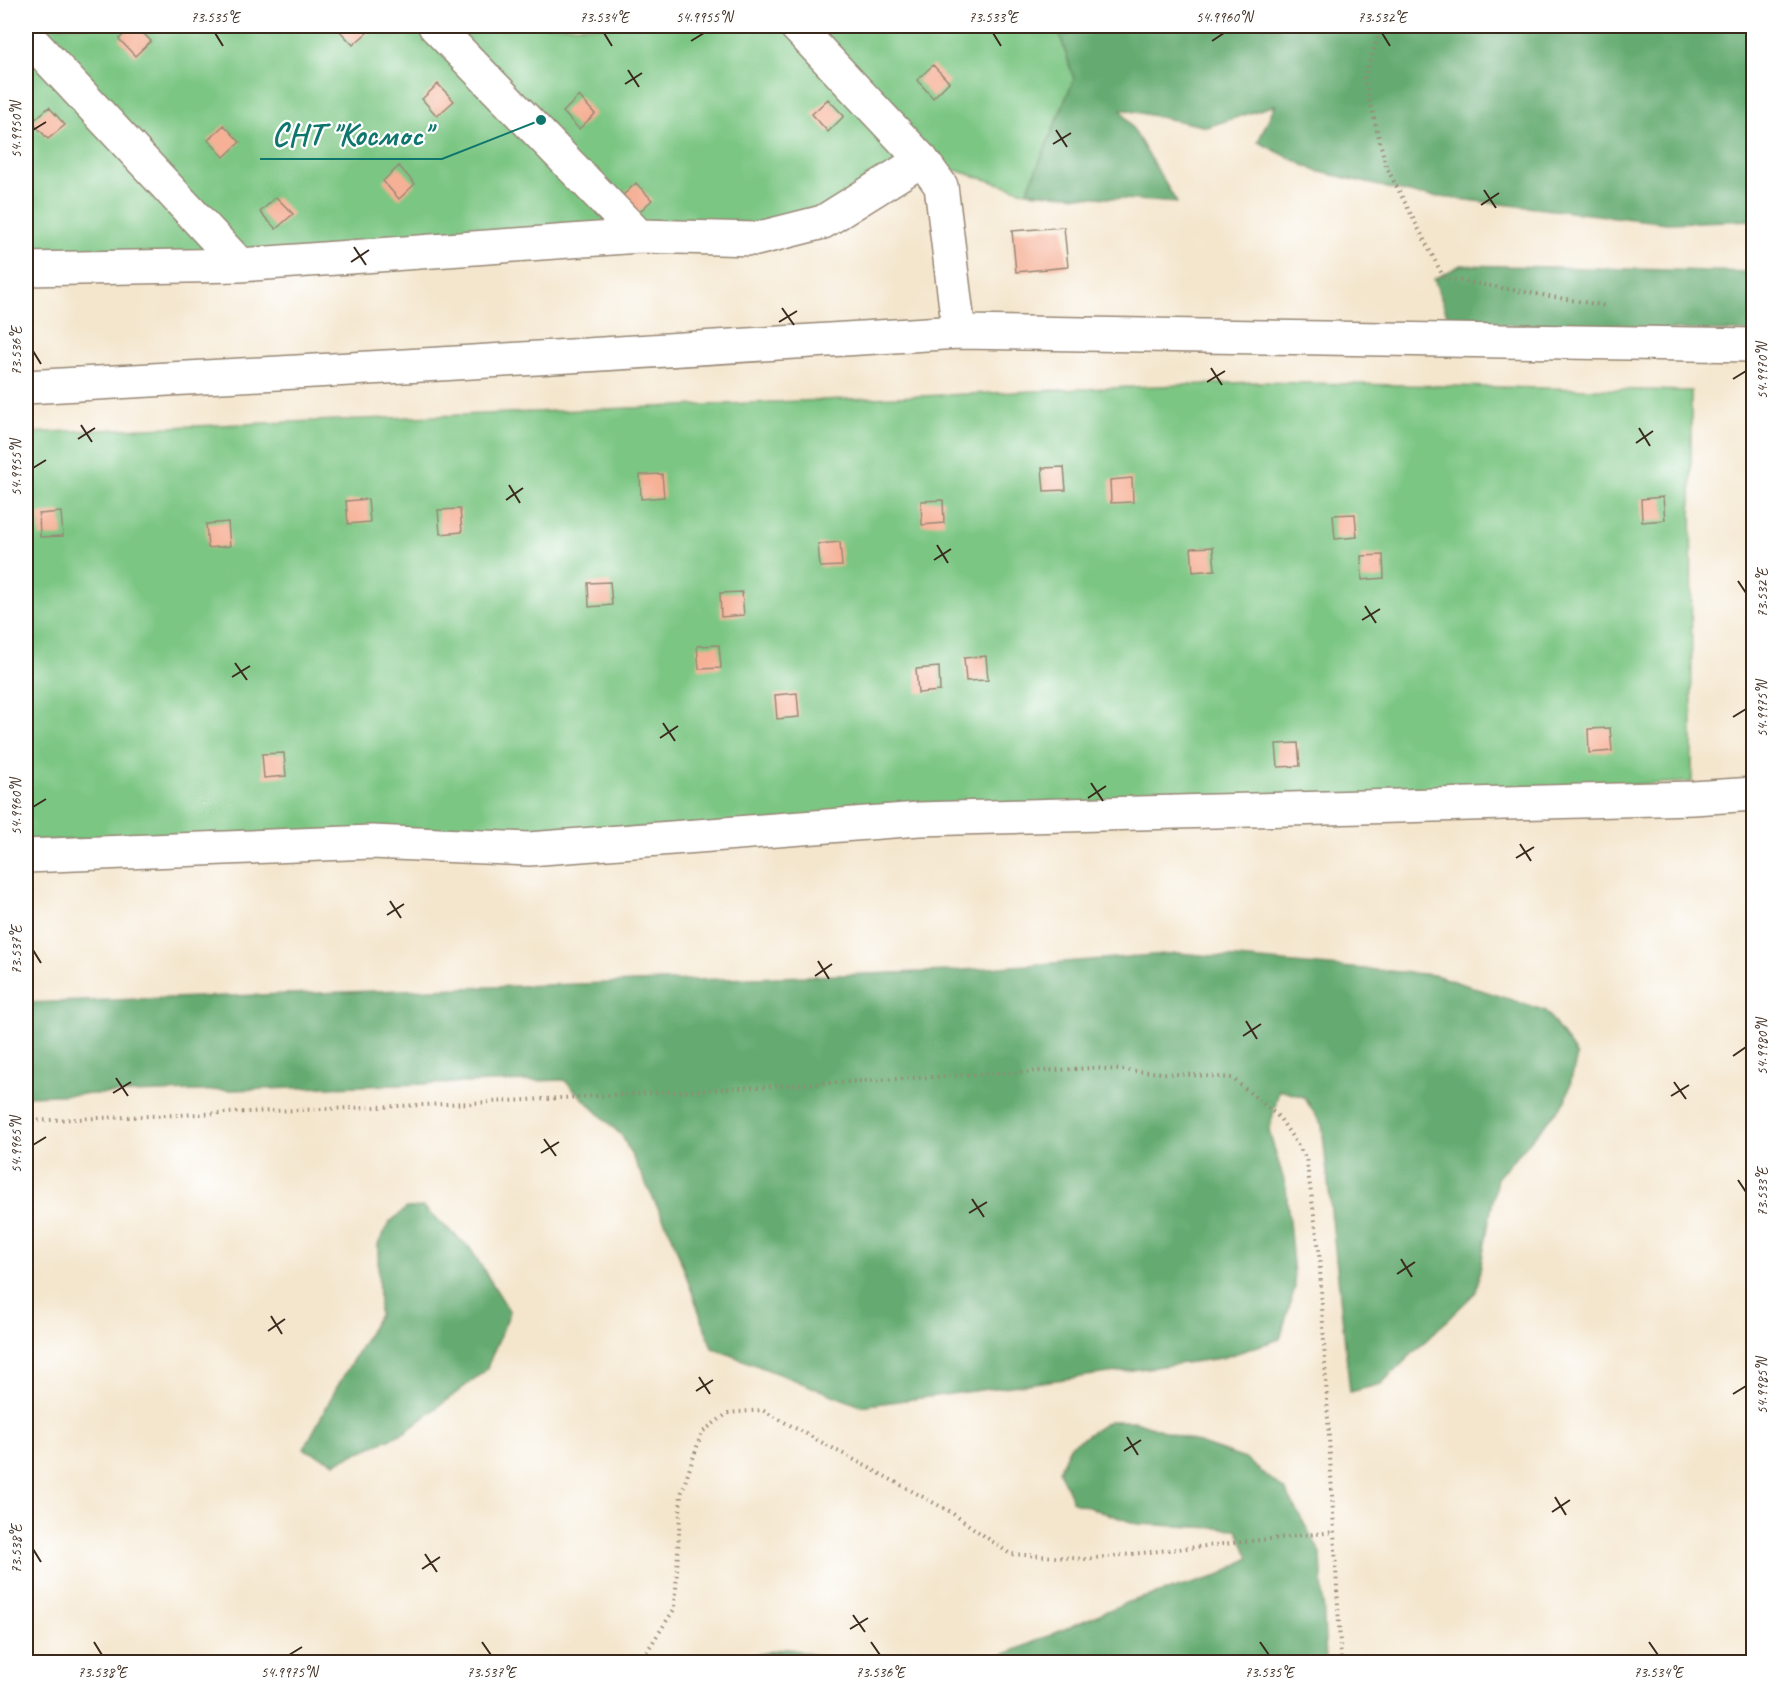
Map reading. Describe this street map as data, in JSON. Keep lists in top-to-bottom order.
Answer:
{
  "places": ["СНТ \"Космос\""],
  "coordinates": [
    "73.535°E",
    "73.534°E",
    "54.9955°N",
    "73.533°E",
    "54.9960°N",
    "73.532°E",
    "54.9950°N",
    "73.536°E",
    "54.9970°N",
    "54.9975°N",
    "73.537°E",
    "54.9980°N",
    "54.9965°N",
    "54.9985°N",
    "73.538°E"
  ]
}
